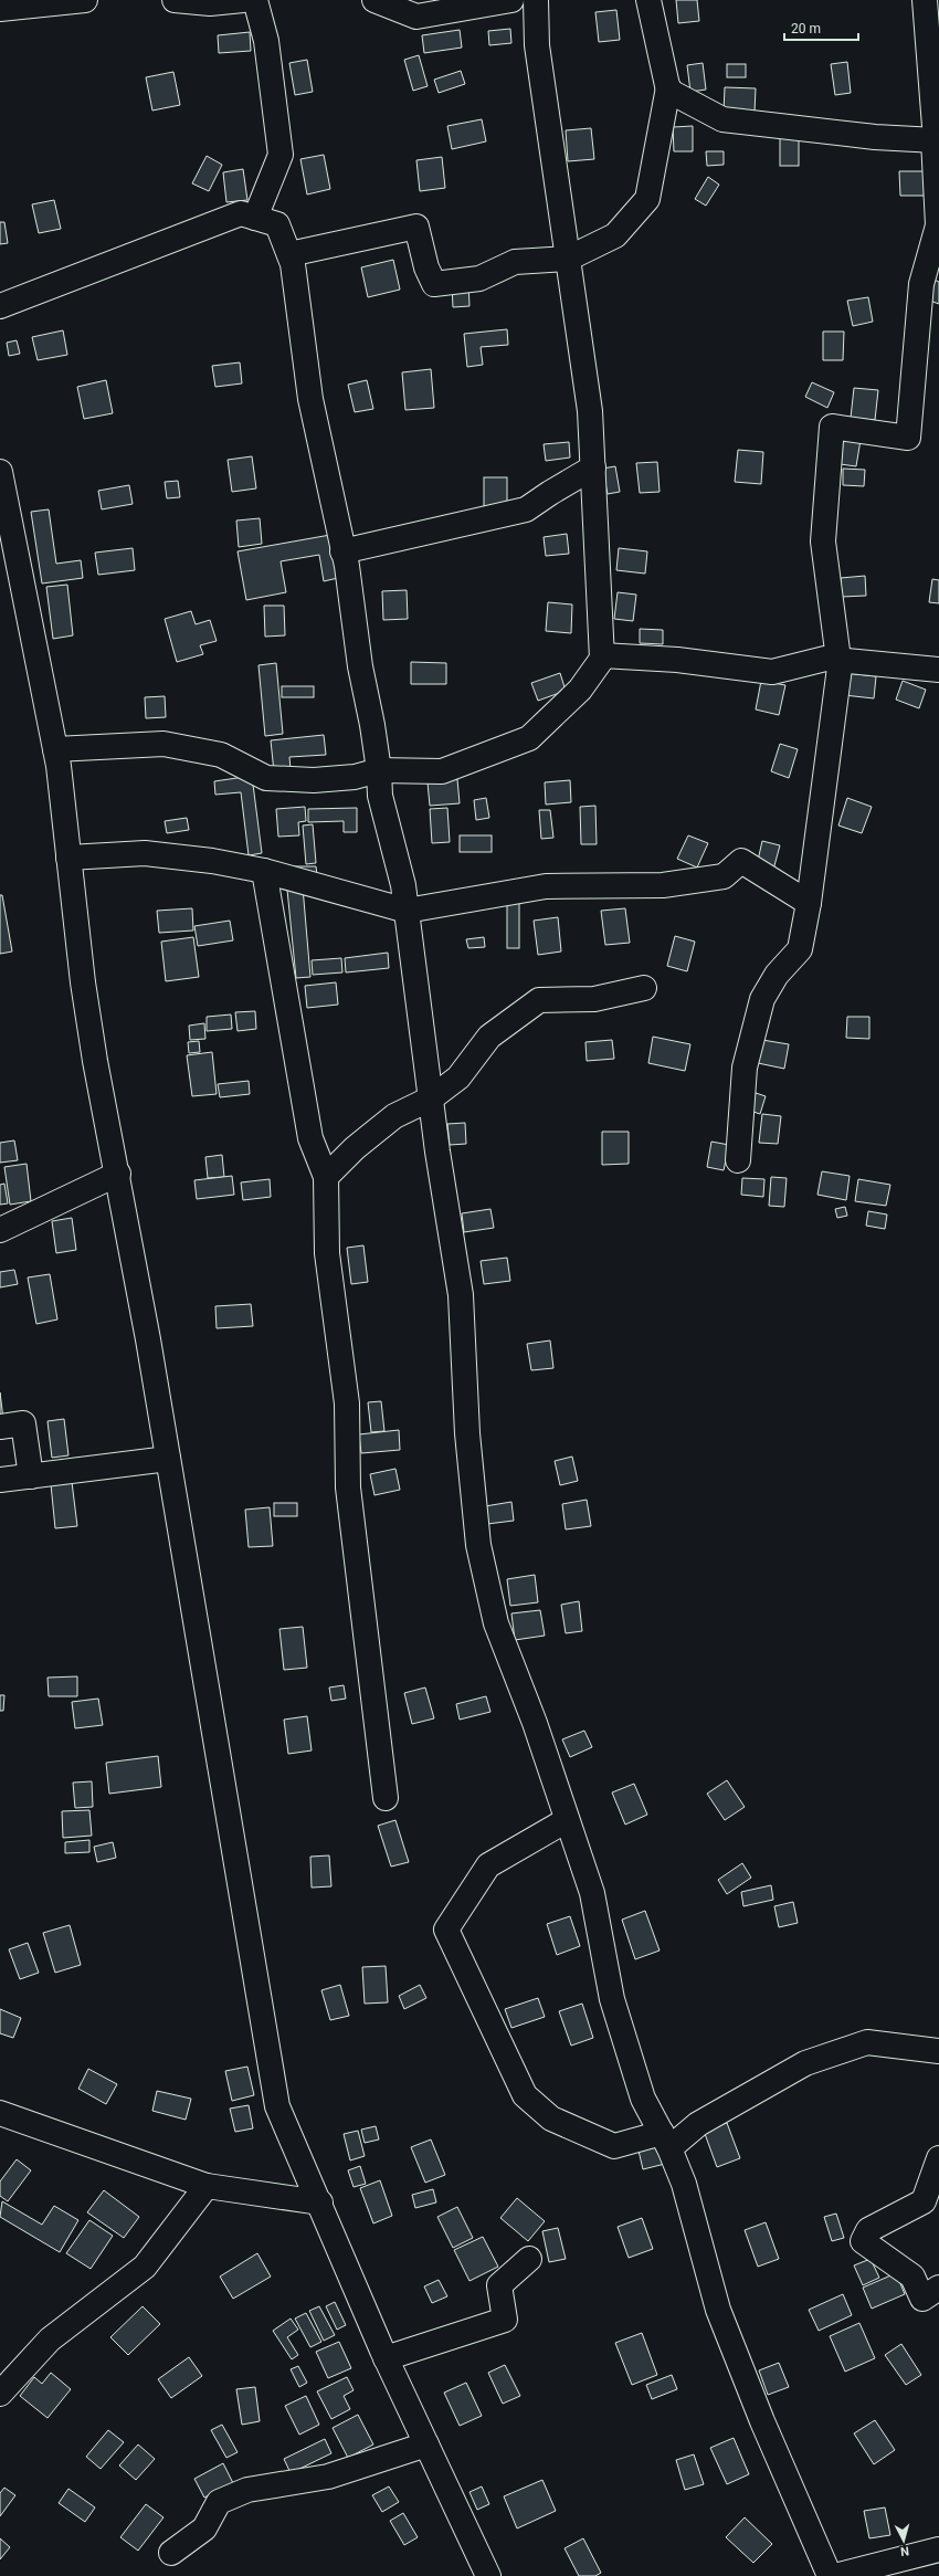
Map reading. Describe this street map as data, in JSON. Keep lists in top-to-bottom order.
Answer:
{
  "scale_bar": "20 m",
  "north": "bottom"
}
